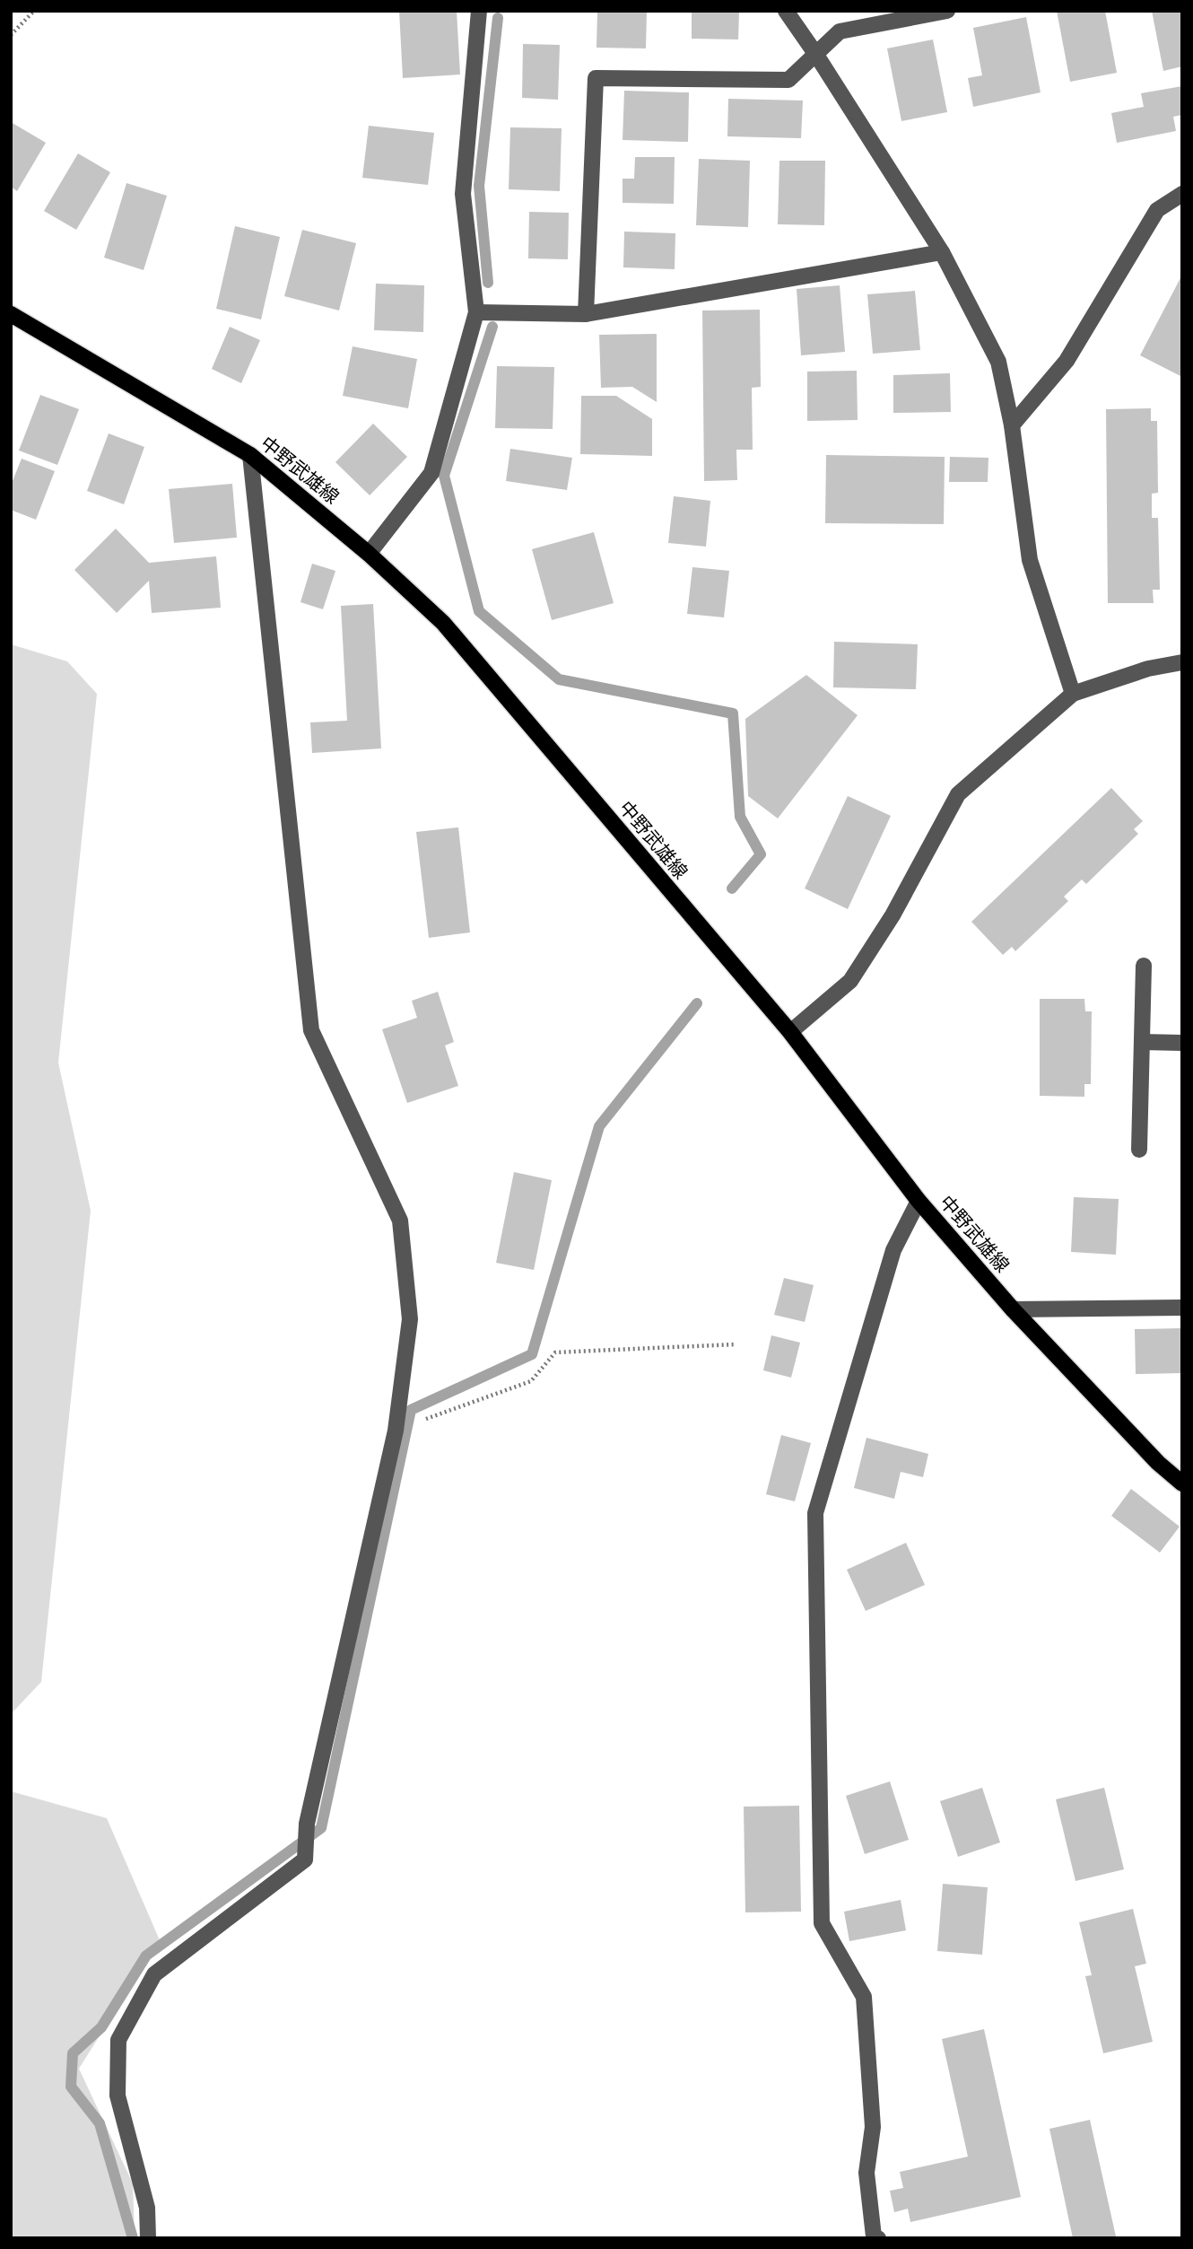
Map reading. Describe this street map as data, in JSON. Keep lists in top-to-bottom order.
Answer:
{
  "streets": {
    "main road": ["中野武雄線"]
  }
}
